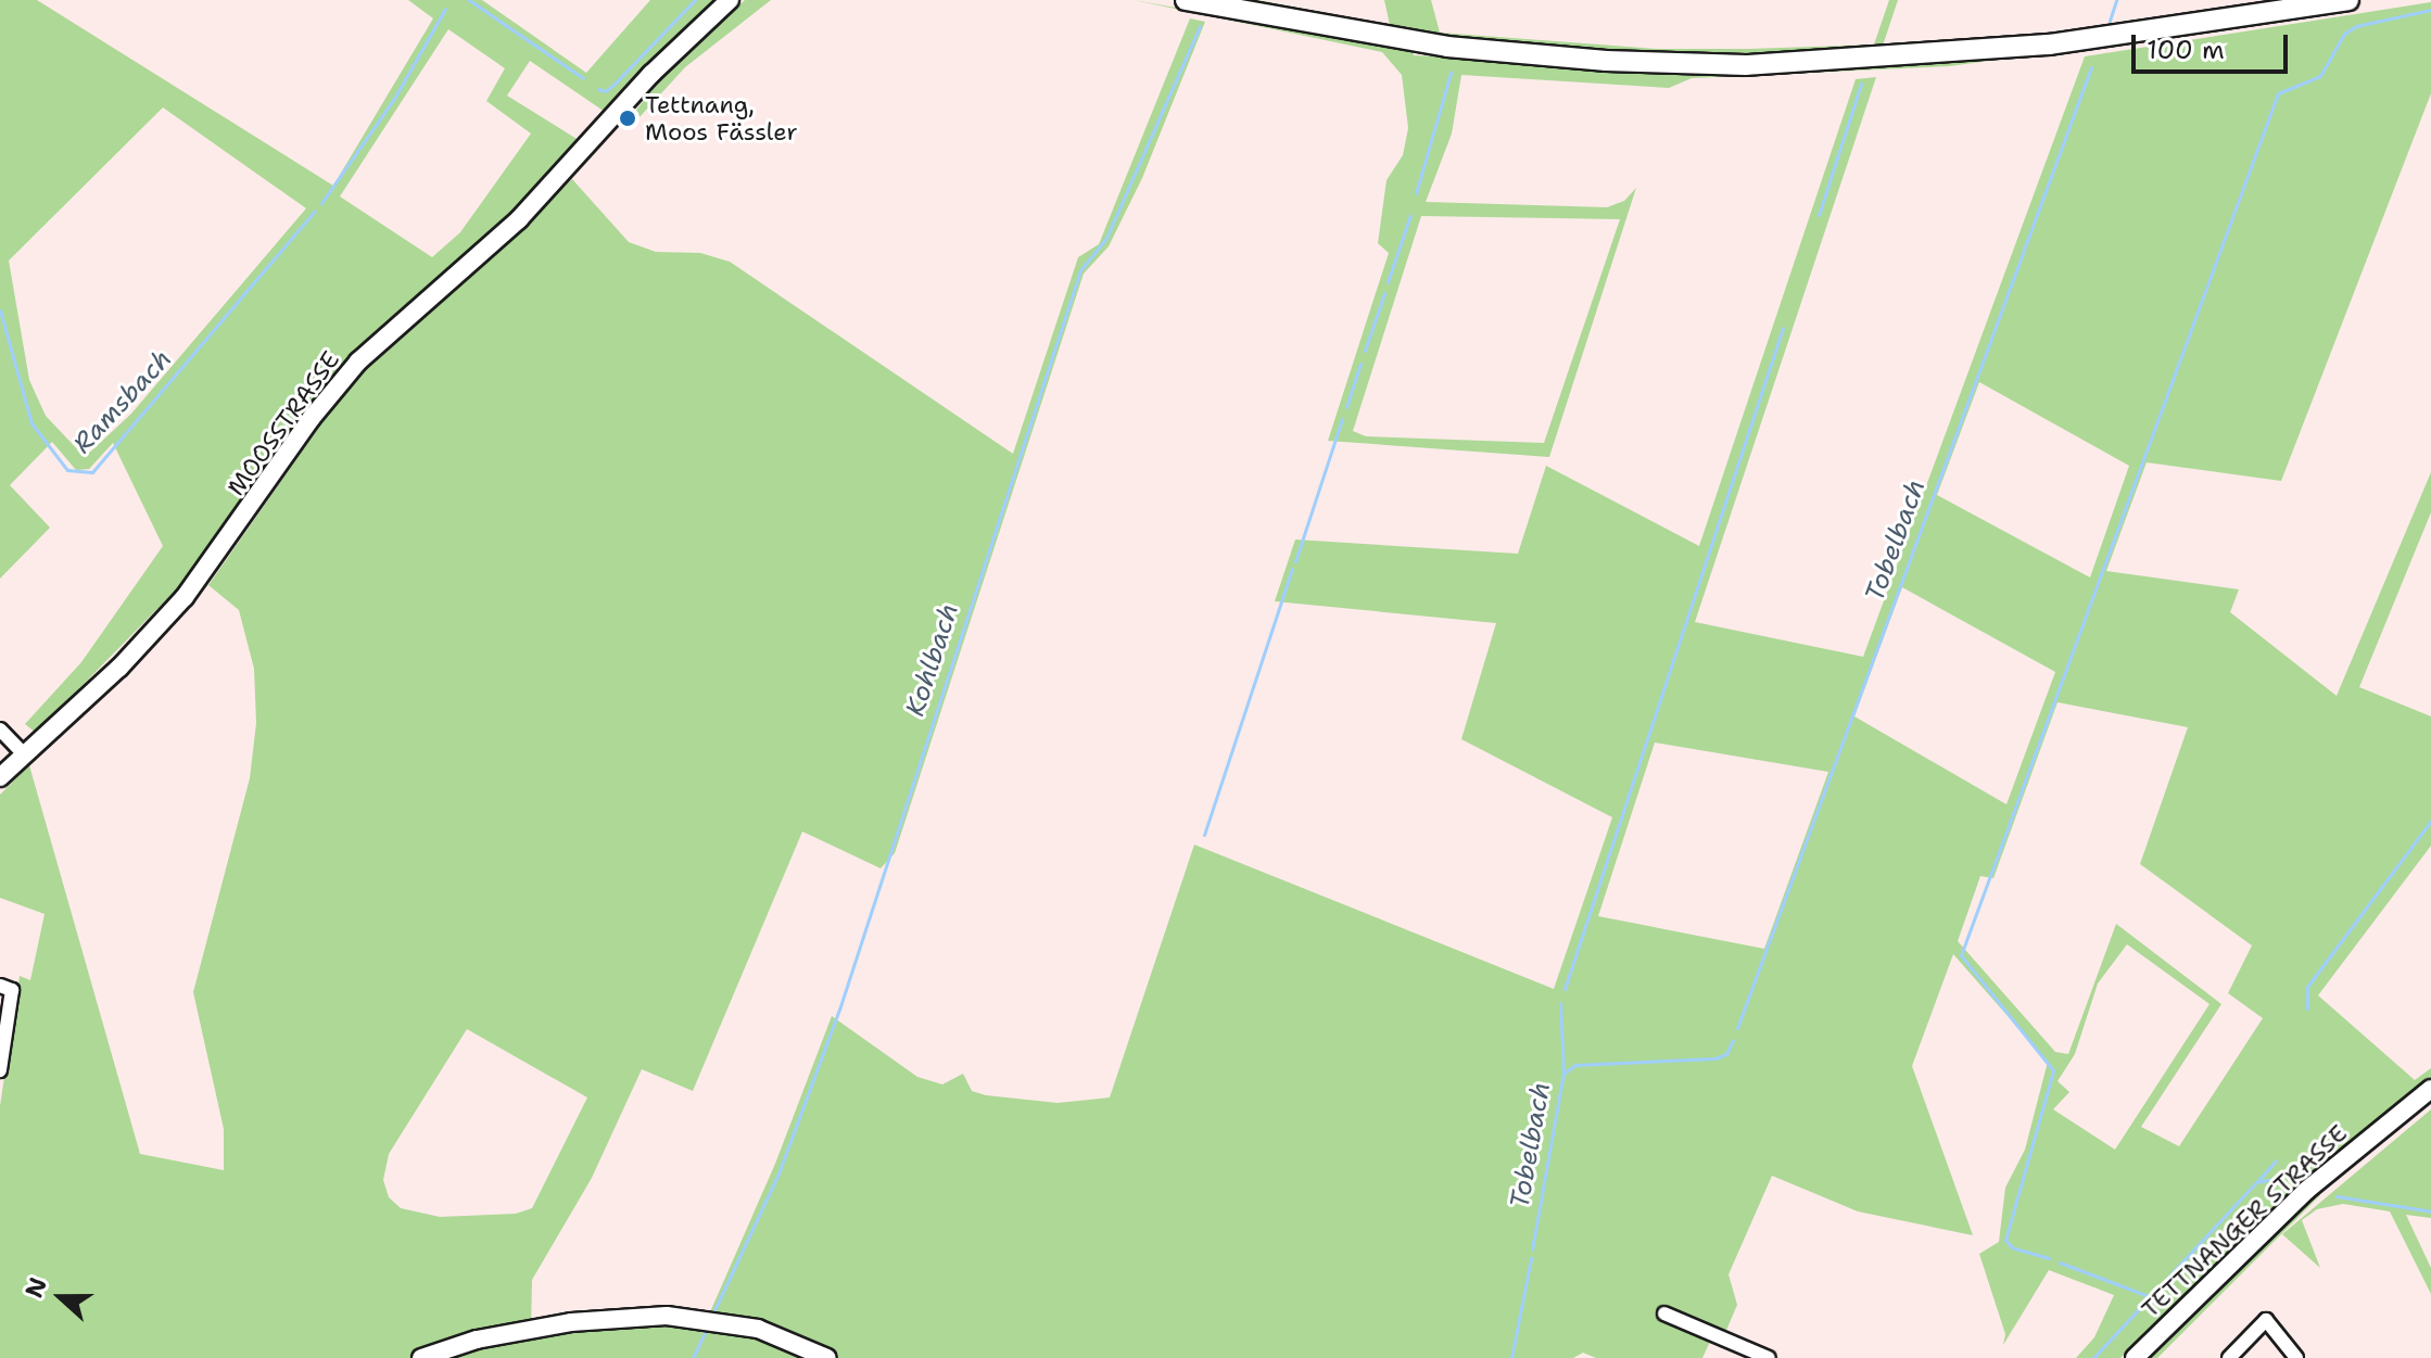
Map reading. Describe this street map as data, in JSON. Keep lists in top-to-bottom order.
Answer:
{
  "streets": {
    "street": ["MOOSSTRASSE", "TETTNANGER STRASSE"]
  },
  "water": ["Ramsbach", "Tobelbach", "Kohlbach"],
  "places": ["Tettnang, Moos Fässler"],
  "scale_bar": "100 m",
  "north": "left"
}
